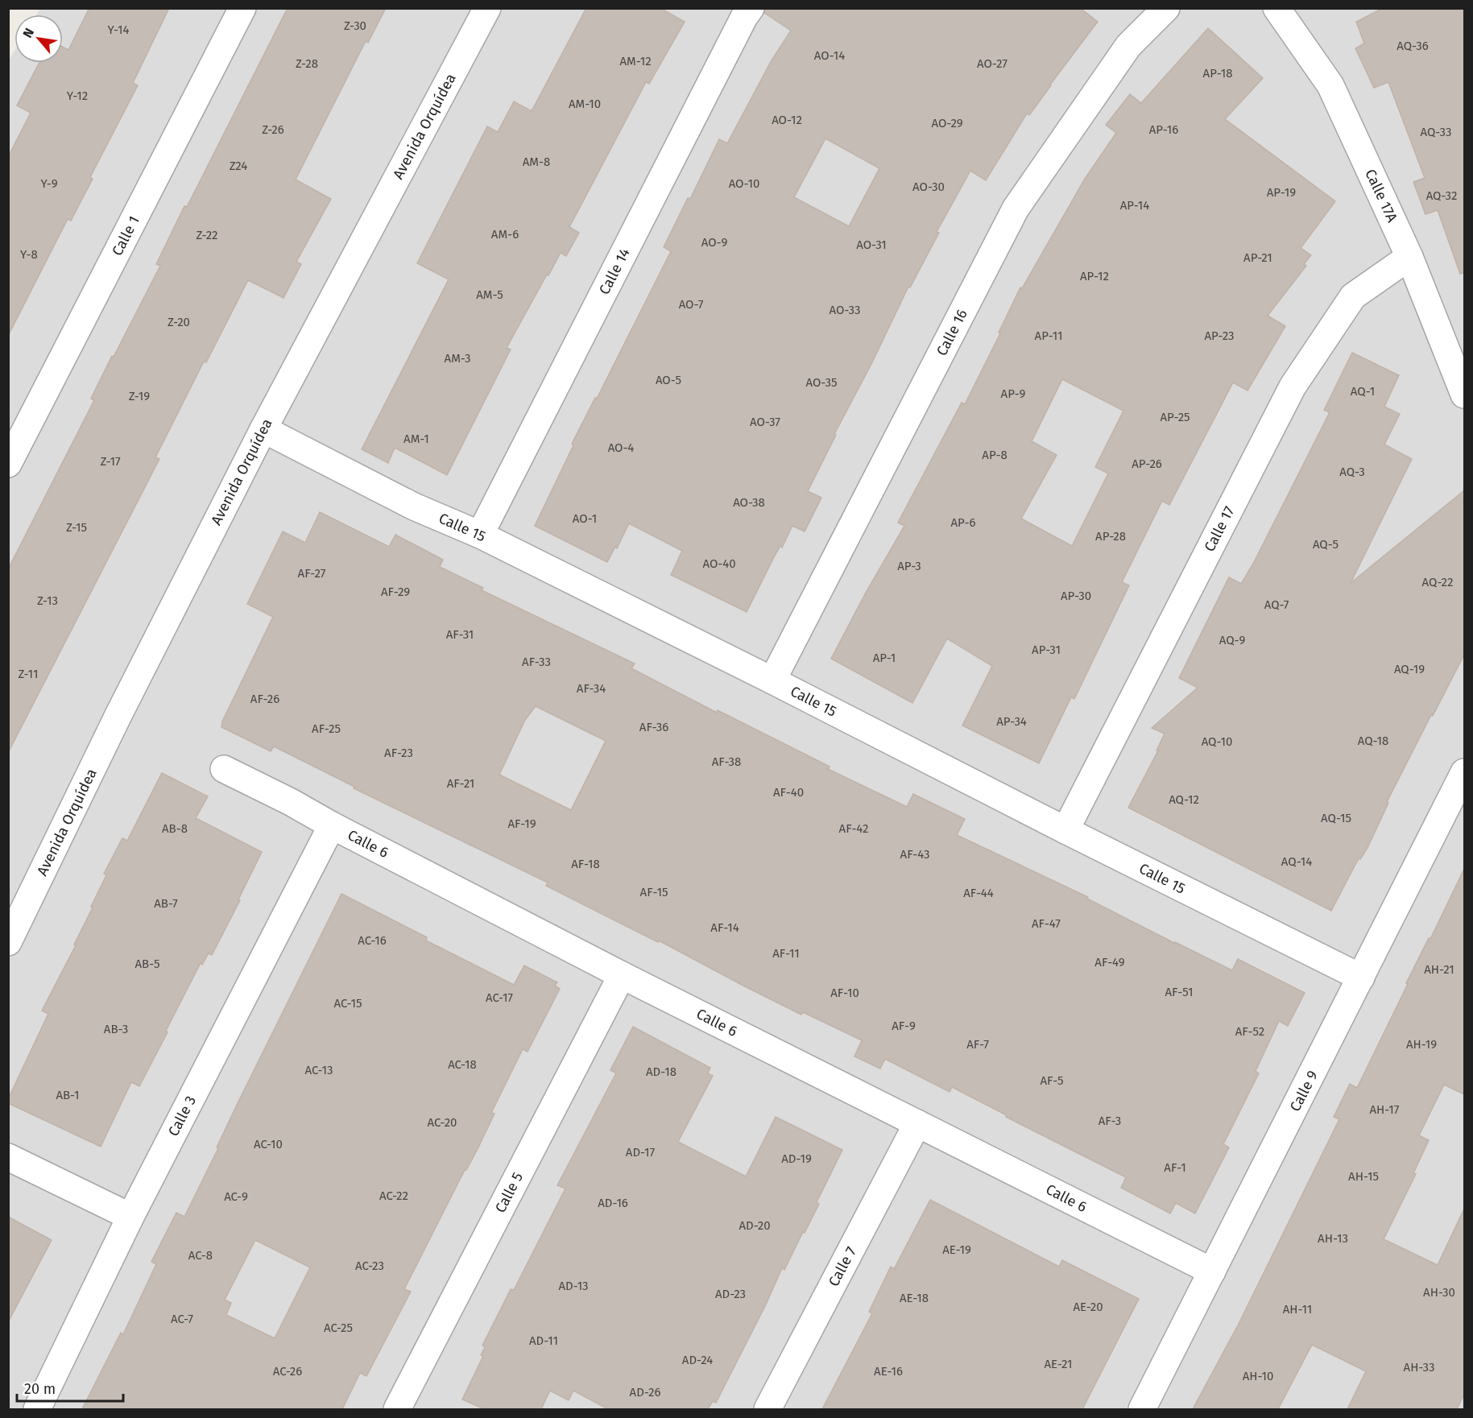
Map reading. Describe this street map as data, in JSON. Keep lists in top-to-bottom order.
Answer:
{
  "streets": {
    "street": [
      "Avenida Orquídea",
      "Calle 17A",
      "Calle 1",
      "Calle 14",
      "Calle 16",
      "Calle 15",
      "Calle 17",
      "Calle 6",
      "Calle 9",
      "Calle 3",
      "Calle 5",
      "Calle 7"
    ]
  },
  "crossings": [
    ["Avenida Orquídea", "Calle 15"],
    ["Calle 17A", "Calle 17"],
    ["Calle 14", "Calle 15"],
    ["Calle 16", "Calle 15"],
    ["Calle 15", "Calle 17"],
    ["Calle 15", "Calle 9"],
    ["Calle 6", "Calle 9"],
    ["Calle 6", "Calle 3"],
    ["Calle 6", "Calle 5"],
    ["Calle 6", "Calle 7"]
  ],
  "house_numbers": [
    "Z-30",
    "Y-14",
    "AQ-36",
    "AO-14",
    "AM-12",
    "Z-28",
    "AO-27",
    "AP-18",
    "Y-12",
    "AM-10",
    "AO-12",
    "AO-29",
    "Z-26",
    "AP-16",
    "AQ-33",
    "AM-8",
    "Z24",
    "Y-9",
    "AO-10",
    "AO-30",
    "AP-19",
    "AQ-32",
    "AP-14",
    "AM-6",
    "Z-22",
    "AO-9",
    "AO-31",
    "Y-8",
    "AP-21",
    "AP-12",
    "AM-5",
    "AO-7",
    "AO-33",
    "Z-20",
    "AP-11",
    "AP-23",
    "AM-3",
    "AO-5",
    "AO-35",
    "AQ-1",
    "AP-9",
    "Z-19",
    "AP-25",
    "AO-37",
    "AM-1",
    "AO-4",
    "AP-8",
    "Z-17",
    "AP-26",
    "AQ-3",
    "AO-38",
    "AO-1",
    "AP-6",
    "Z-15",
    "AP-28",
    "AQ-5",
    "AO-40",
    "AP-3",
    "AF-27",
    "AQ-22",
    "AF-29",
    "AP-30",
    "Z-13",
    "AQ-7",
    "AF-31",
    "AQ-9",
    "AP-31",
    "AP-1",
    "AF-33",
    "AQ-19",
    "Z-11",
    "AF-34",
    "AF-26",
    "AP-34",
    "AF-36",
    "AF-25",
    "AQ-18",
    "AQ-10",
    "AF-23",
    "AF-38",
    "AF-21",
    "AF-40",
    "AQ-12",
    "AQ-15",
    "AF-19",
    "AB-8",
    "AF-42",
    "AF-43",
    "AQ-14",
    "AF-18",
    "AF-15",
    "AF-44",
    "AB-7",
    "AF-47",
    "AF-14",
    "AC-16",
    "AF-11",
    "AF-49",
    "AB-5",
    "AH-21",
    "AF-51",
    "AF-10",
    "AC-17",
    "AC-15",
    "AF-9",
    "AB-3",
    "AF-52",
    "AF-7",
    "AH-19",
    "AC-18",
    "AC-13",
    "AD-18",
    "AF-5",
    "AB-1",
    "AH-17",
    "AF-3",
    "AC-20",
    "AC-10",
    "AD-17",
    "AD-19",
    "AF-1",
    "AH-15",
    "AC-22",
    "AC-9",
    "AD-16",
    "AD-20",
    "AH-13",
    "AE-19",
    "AC-8",
    "AC-23",
    "AD-13",
    "AH-30",
    "AD-23",
    "AE-18",
    "AE-20",
    "AH-11",
    "AC-7",
    "AC-25",
    "AD-11",
    "AD-24",
    "AE-21",
    "AH-33",
    "AC-26",
    "AE-16",
    "AH-10",
    "AD-26"
  ],
  "scale_bar": "20 m",
  "north": "top left"
}
